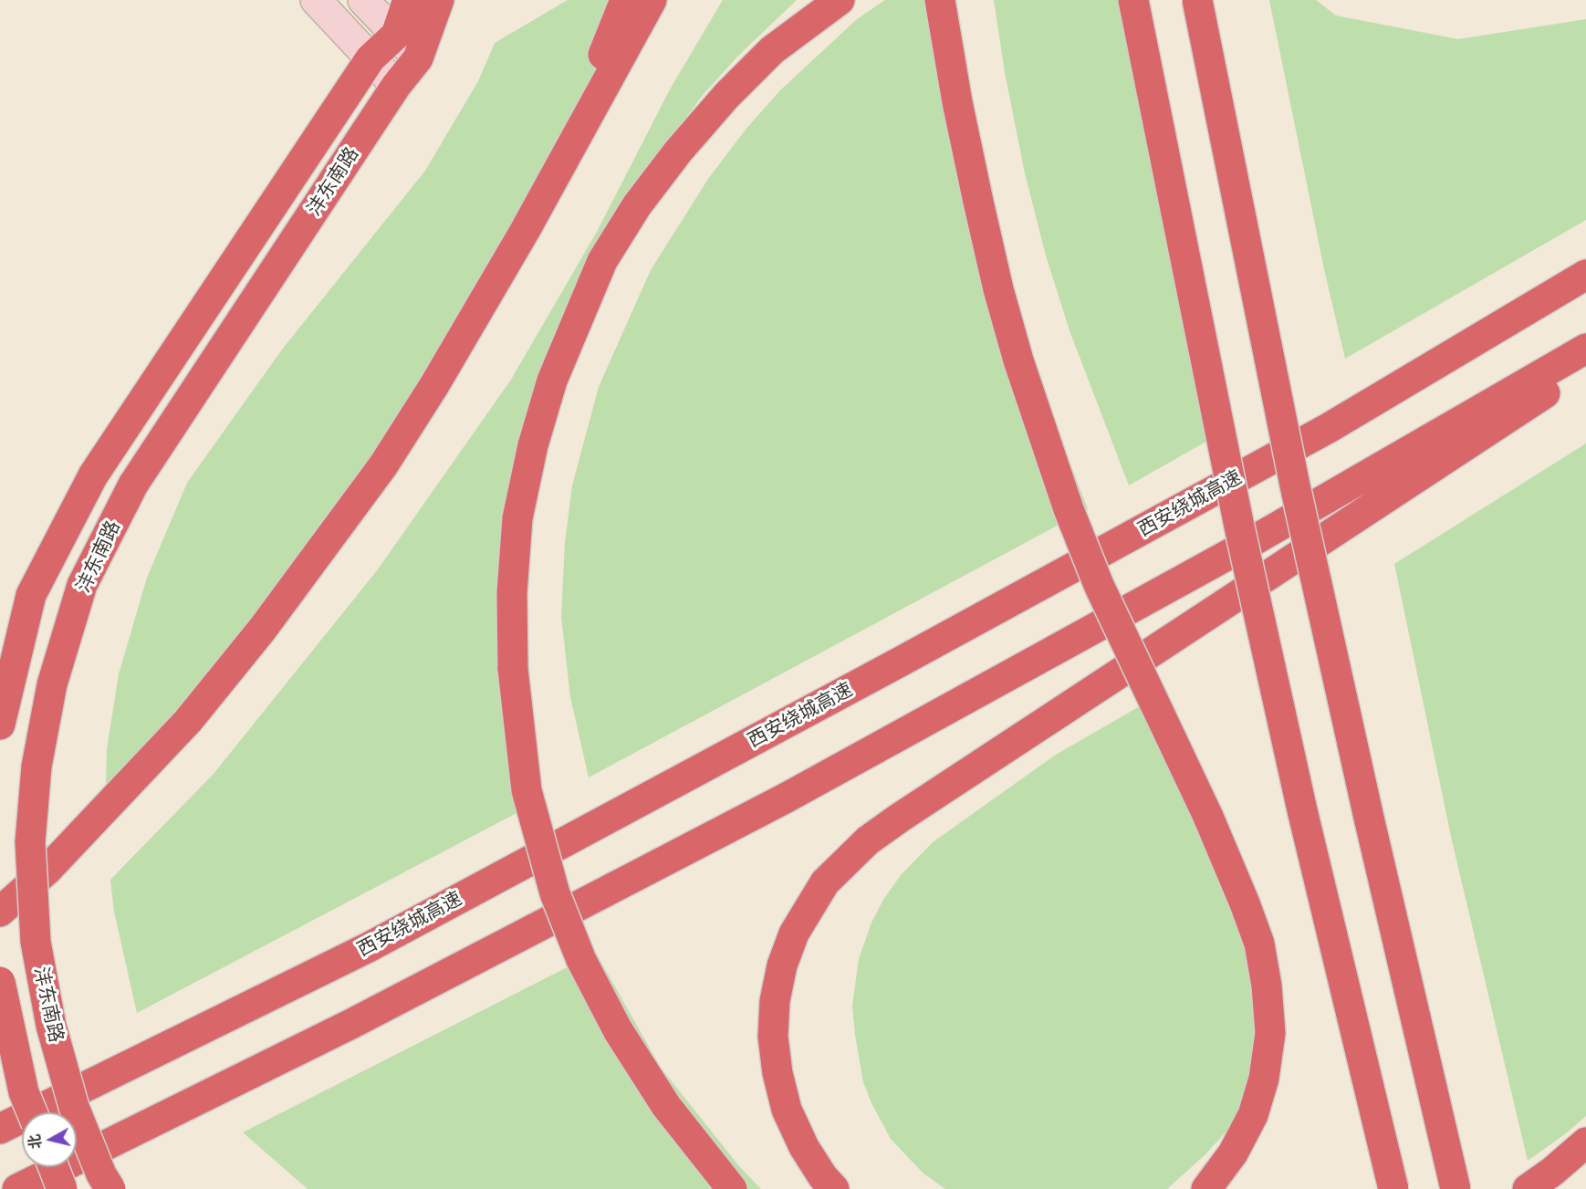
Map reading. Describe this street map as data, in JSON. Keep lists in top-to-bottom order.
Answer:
{
  "streets": {
    "highway": ["沣东南路", "西安绕城高速"]
  },
  "north": "left"
}
